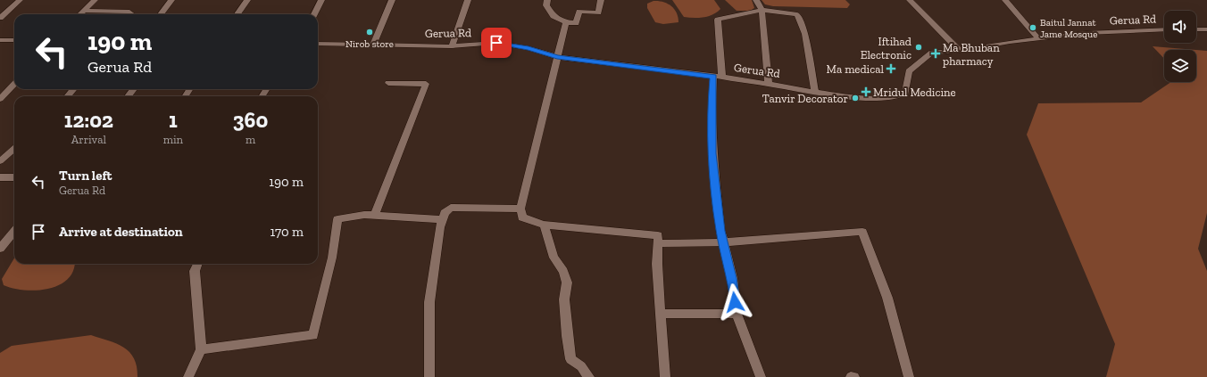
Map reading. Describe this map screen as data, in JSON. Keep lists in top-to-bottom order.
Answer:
{
  "streets": {
    "street": ["Gerua Rd"]
  },
  "places": {
    "other": [
      "Baitul Jannat Jame Mosque",
      "Nirob store",
      "Iftihad Electronic",
      "Tanvir Decorator"
    ],
    "health": ["Ma Bhuban pharmacy", "Ma medical", "Mridul Medicine"]
  },
  "page": {
    "turn": ["190 m", "Gerua Rd"],
    "eta": [
      "12:02",
      "Arrival",
      "1",
      "min",
      "360",
      "m"
    ],
    "list": [
      {
        "name": "Turn left",
        "note": "Gerua Rd",
        "value": "190 m"
      },
      {
        "name": "Arrive at destination",
        "value": "170 m"
      }
    ]
  }
}
